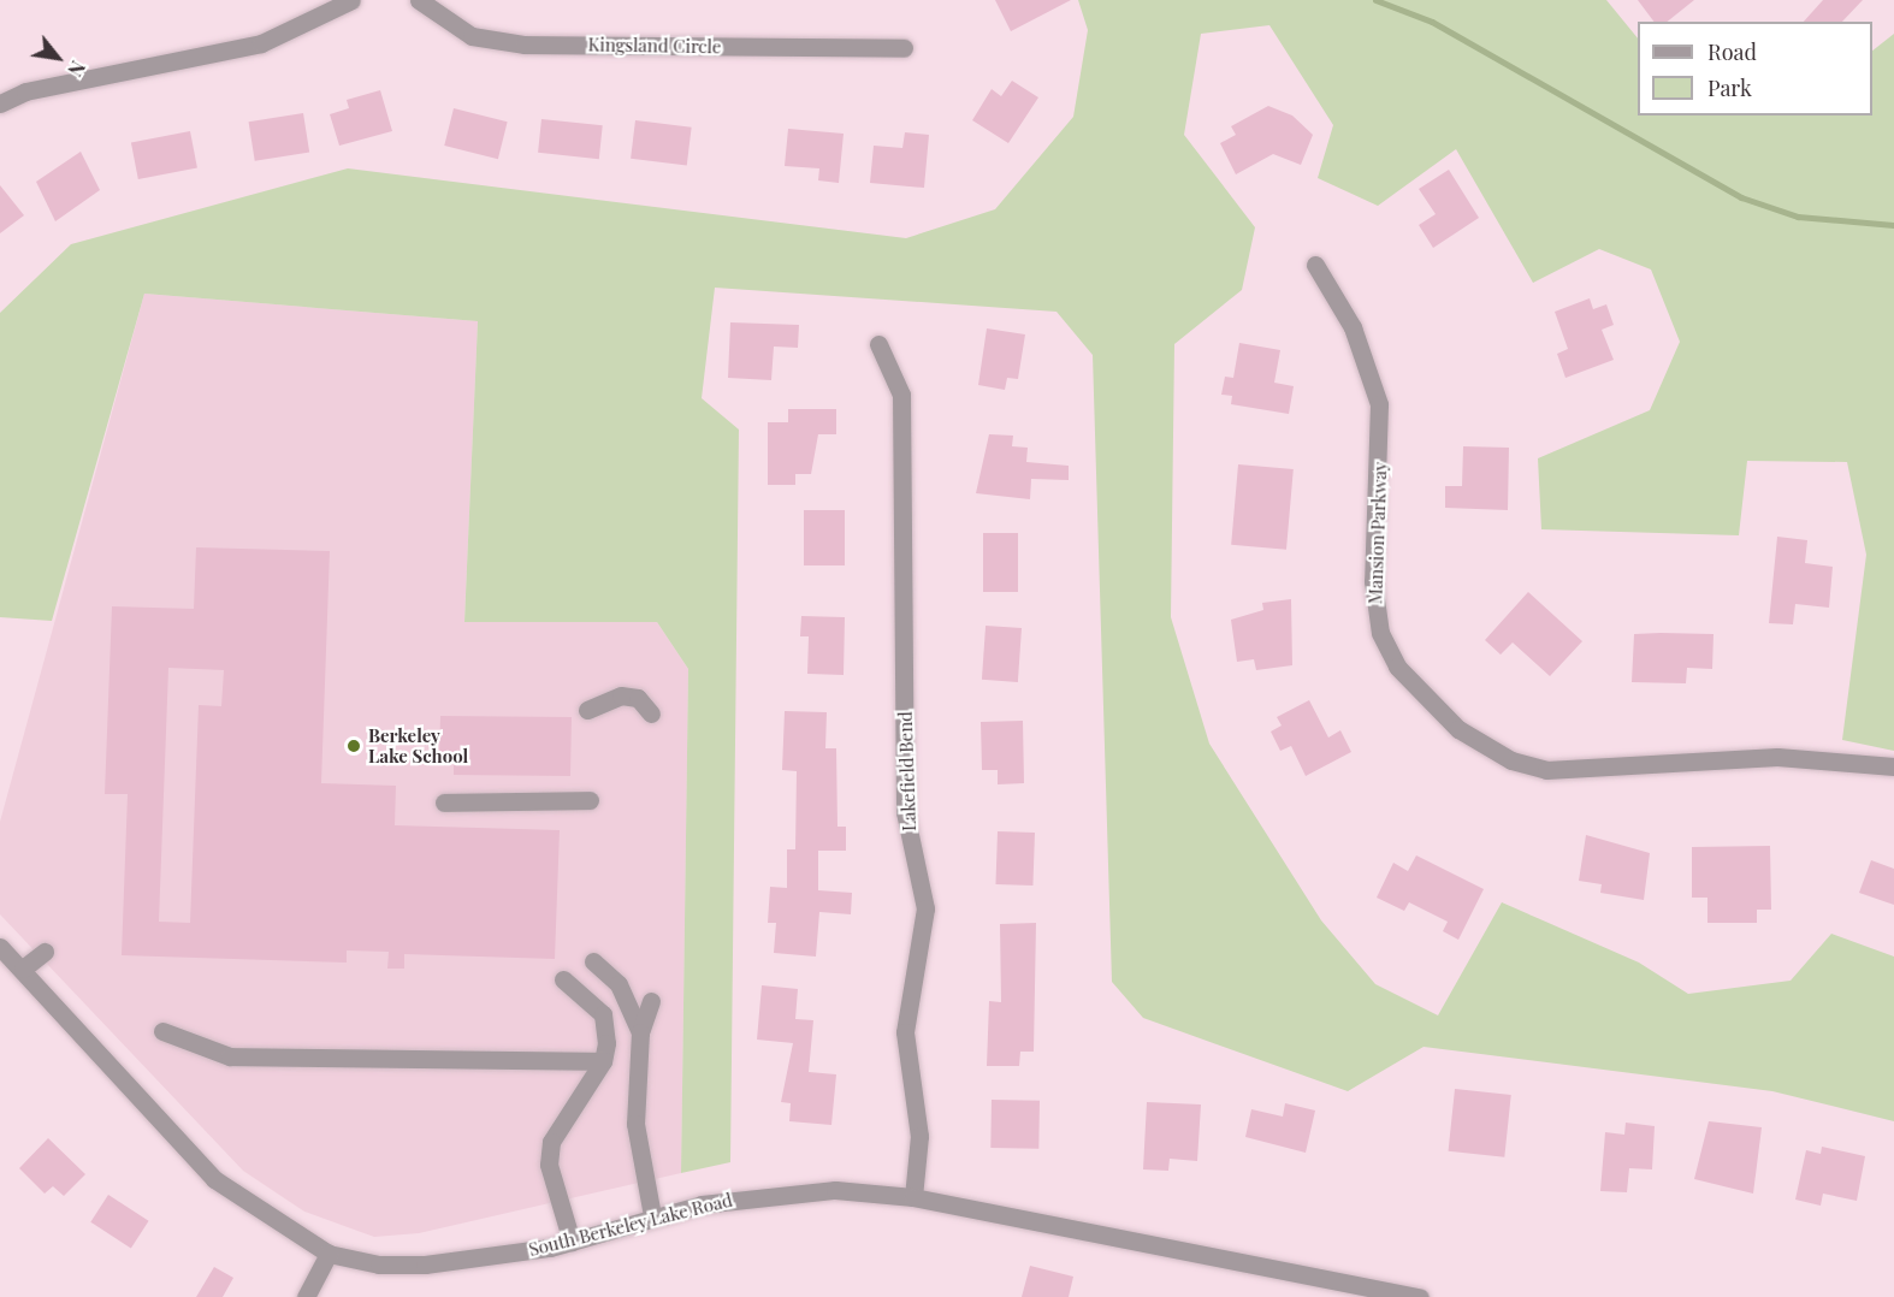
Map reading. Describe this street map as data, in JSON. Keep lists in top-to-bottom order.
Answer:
{
  "streets": {
    "street": [
      "Kingsland Circle",
      "Mansion Parkway",
      "Lakefield Bend",
      "South Berkeley Lake Road"
    ]
  },
  "crossings": [
    ["Lakefield Bend", "South Berkeley Lake Road"]
  ],
  "places": ["Berkeley Lake School"],
  "legend": ["Road", "Park"],
  "north": "bottom right"
}
